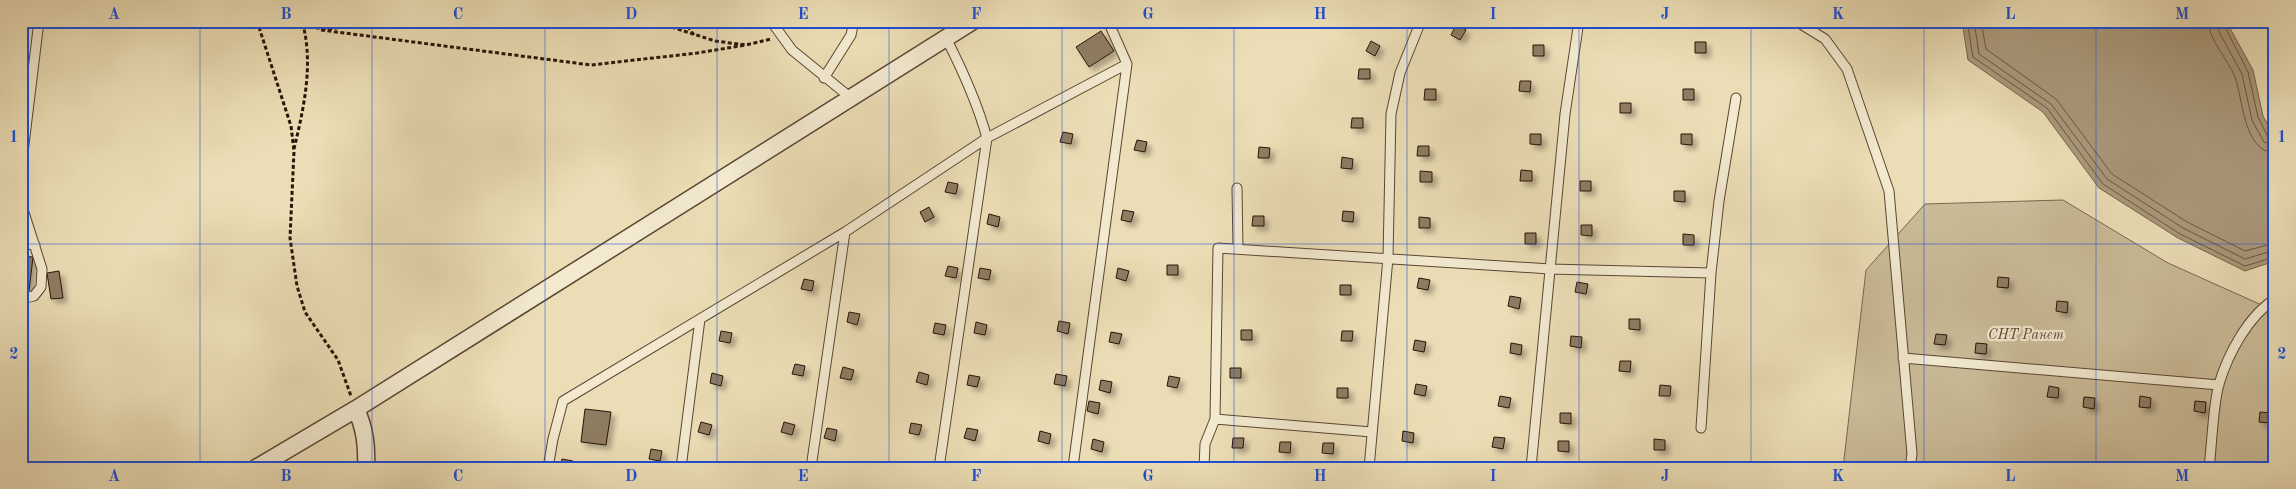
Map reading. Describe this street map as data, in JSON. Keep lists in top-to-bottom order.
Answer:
{
  "parks": ["СНТ Ранет"],
  "grid": {
    "columns": [
      "A",
      "B",
      "C",
      "D",
      "E",
      "F",
      "G",
      "H",
      "I",
      "J",
      "K",
      "L",
      "M"
    ],
    "rows": ["1", "2"]
  }
}
